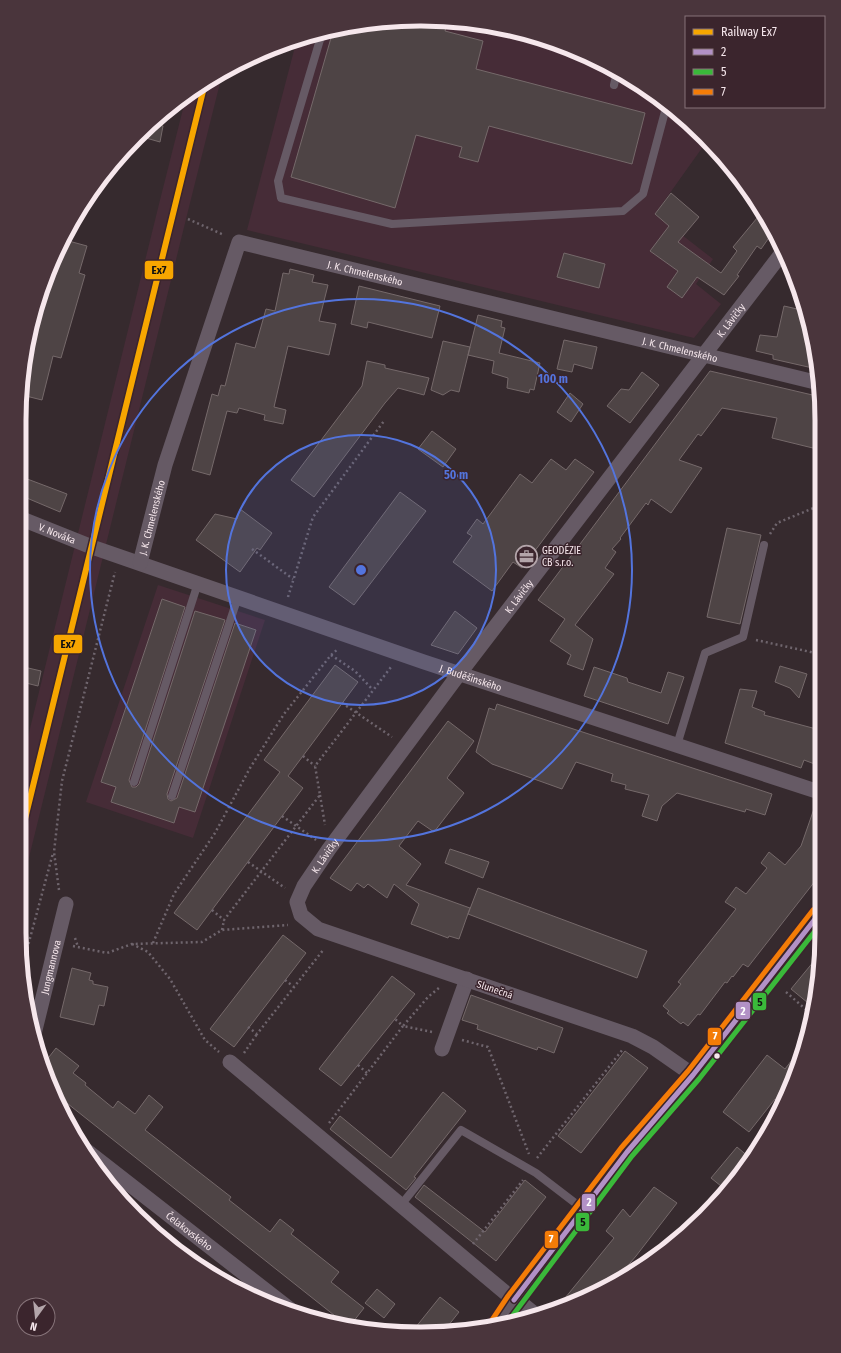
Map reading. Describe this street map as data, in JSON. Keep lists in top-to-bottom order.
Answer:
{
  "streets": {
    "street": [
      "J. K. Chmelenského",
      "K. Lávičky",
      "V. Nováka",
      "J. Buděšínského",
      "Jungmannova",
      "Slunečná",
      "Čelakovského"
    ]
  },
  "crossings": [
    ["J. K. Chmelenského", "K. Lávičky"],
    ["J. K. Chmelenského", "J. Buděšínského"],
    ["K. Lávičky", "J. Buděšínského"],
    ["K. Lávičky", "Slunečná"],
    ["V. Nováka", "J. Buděšínského"]
  ],
  "places": {
    "office": ["GEODÉZIE CB s.r.o."]
  },
  "lines": [
    "rail line Ex7",
    "transit line 7",
    "transit line 2",
    "transit line 5"
  ],
  "legend": [
    "Railway Ex7",
    "2",
    "5",
    "7"
  ],
  "north": "bottom",
  "rings": ["100 m", "50 m"]
}
